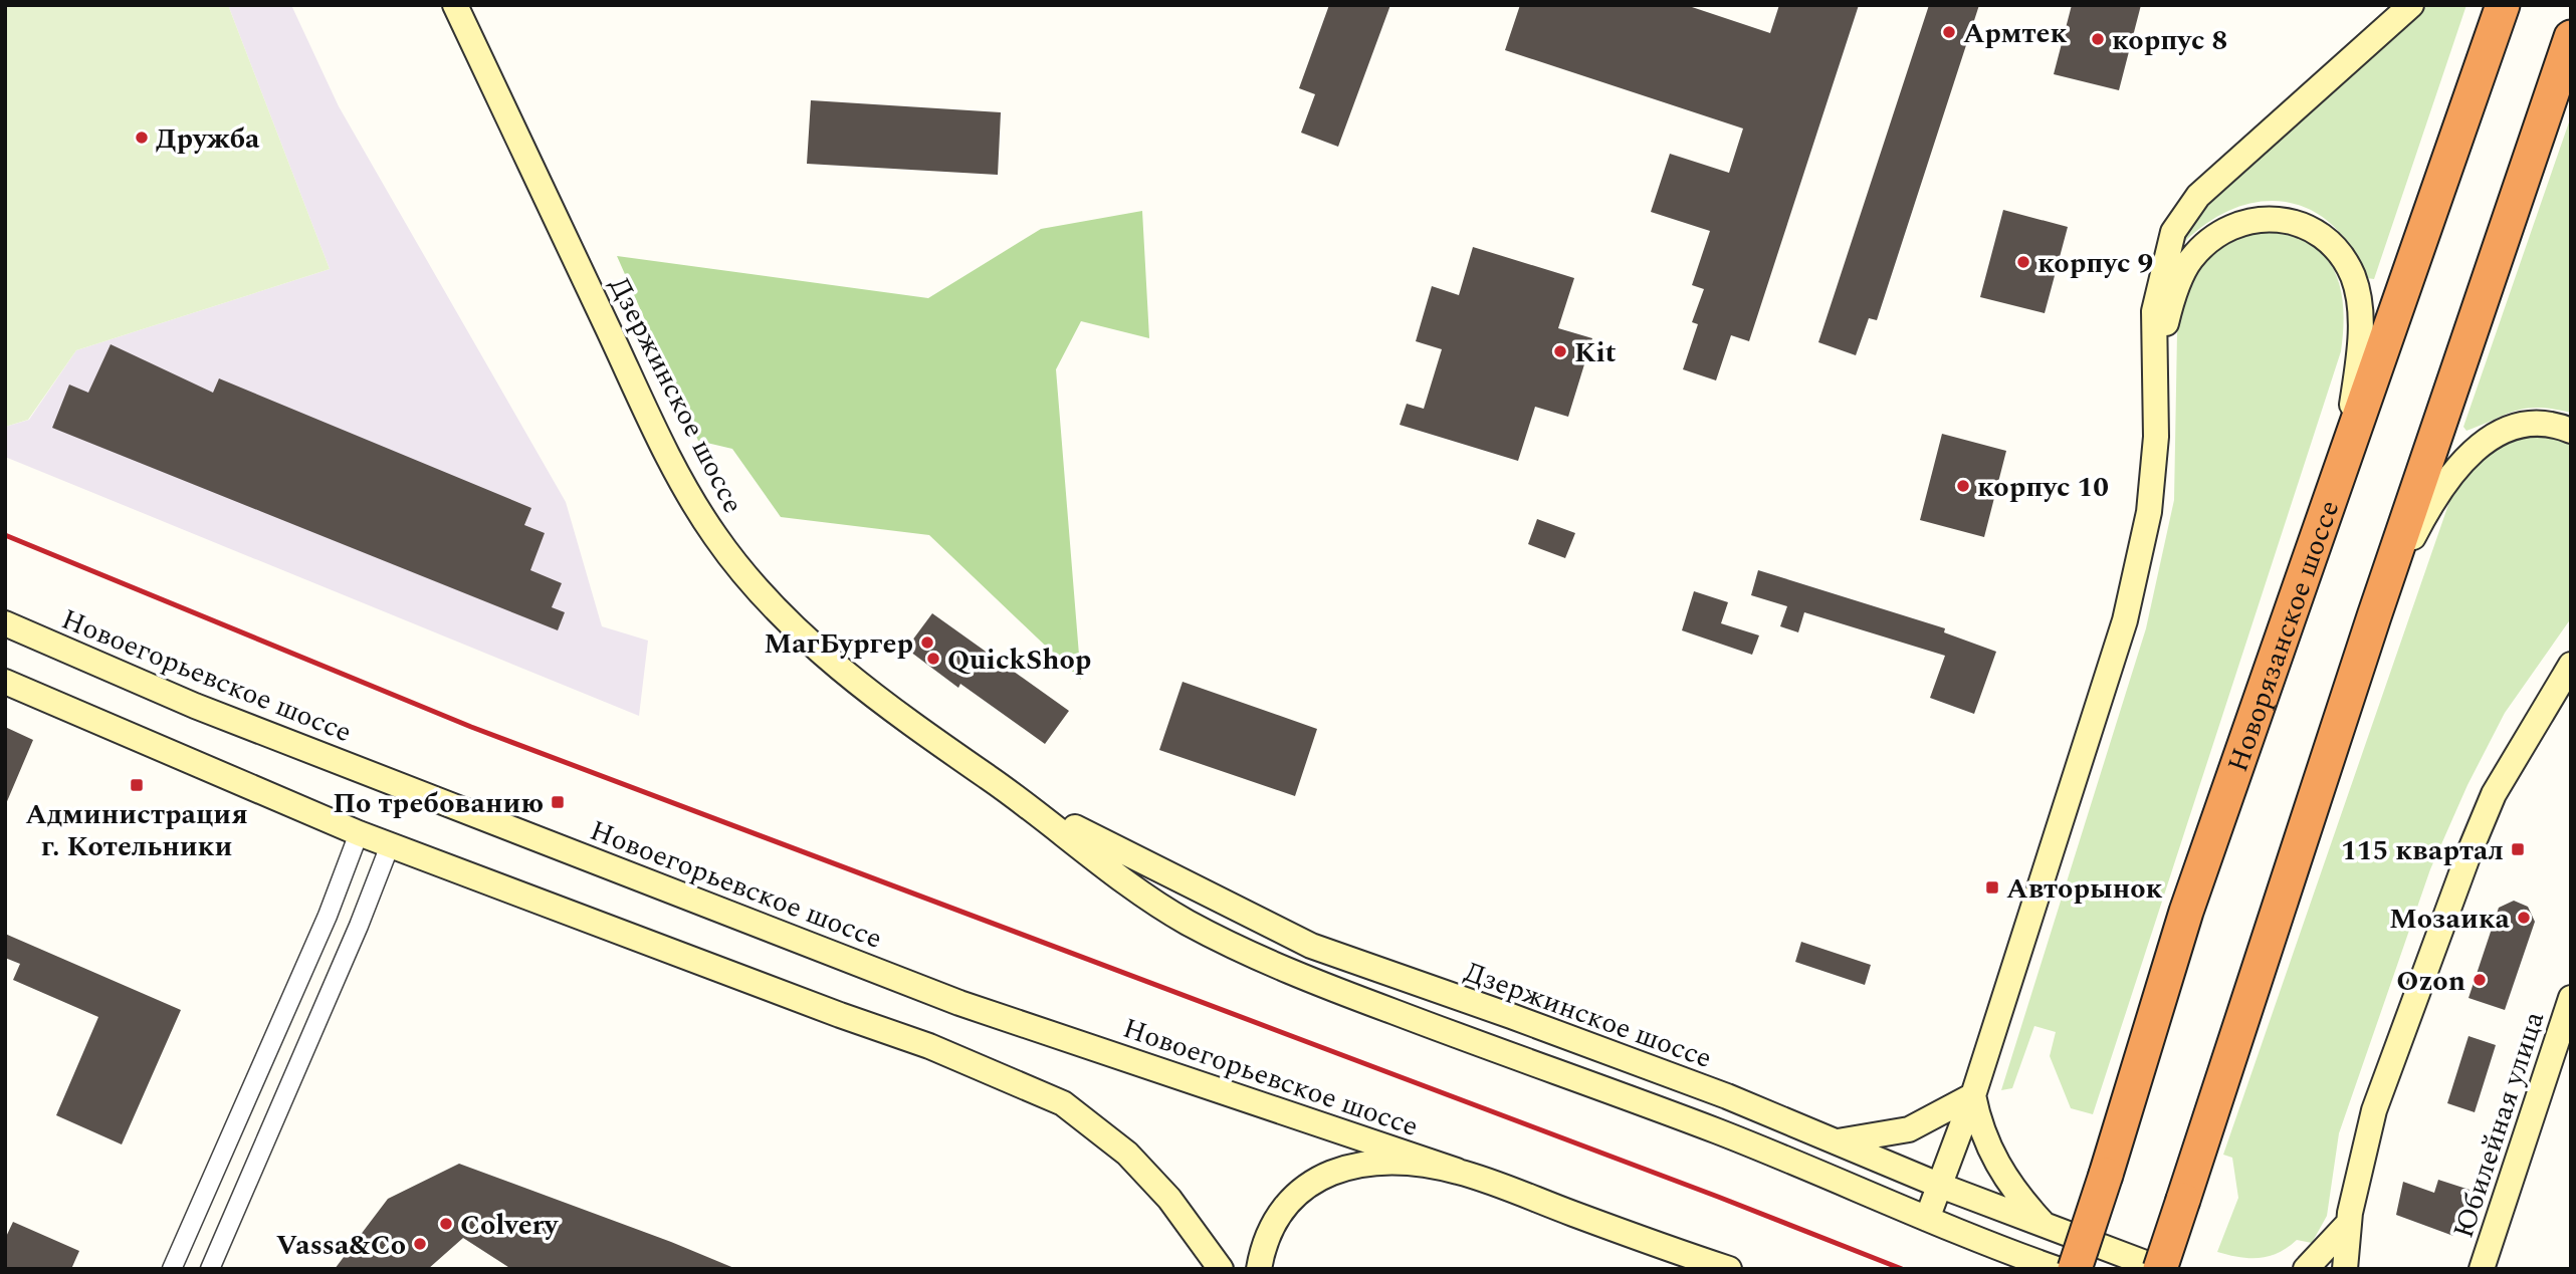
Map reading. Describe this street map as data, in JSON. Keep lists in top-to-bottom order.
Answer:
{
  "streets": {
    "highway": ["Новорязанское шоссе"],
    "main road": ["Дзержинское шоссе", "Новоегорьевское шоссе", "Юбилейная улица"]
  },
  "places": {
    "other": [
      "Армтек",
      "корпус 8",
      "Дружба",
      "корпус 9",
      "Kit",
      "корпус 10",
      "МагБургер",
      "QuickShop",
      "Мозаика",
      "Ozon",
      "Colvery",
      "Vassa&Co"
    ],
    "transit": [
      "Администрация г. Котельники",
      "По требованию",
      "115 квартал",
      "Авторынок"
    ]
  }
}
